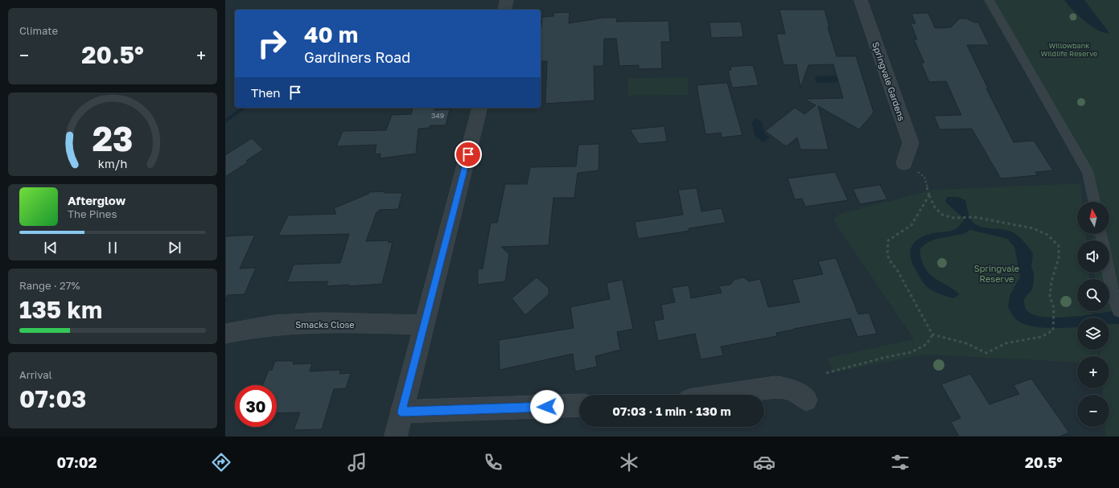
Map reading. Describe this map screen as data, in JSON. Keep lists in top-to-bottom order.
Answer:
{
  "streets": {
    "street": ["Springvale Gardens", "Smacks Close"]
  },
  "parks": ["Willowbank Wildlife Reserve", "Springvale Reserve"],
  "house_numbers": ["349"],
  "north": "top",
  "page": {
    "tile": [
      "Climate",
      ["Range · 27%", "135 km"],
      ["Arrival", "07:03"]
    ],
    "turn": ["40 m", "Gardiners Road"],
    "heat": ["−", "20.5°", "+"],
    "then": "Then",
    "song": ["Afterglow", "The Pines"],
    "map_buttons": ["+", "−"],
    "limit": "30",
    "trip": "07:03 · 1 min · 130 m",
    "tabs": ["07:02", "20.5°"],
    "gauge": ["23", "km/h"]
  }
}
